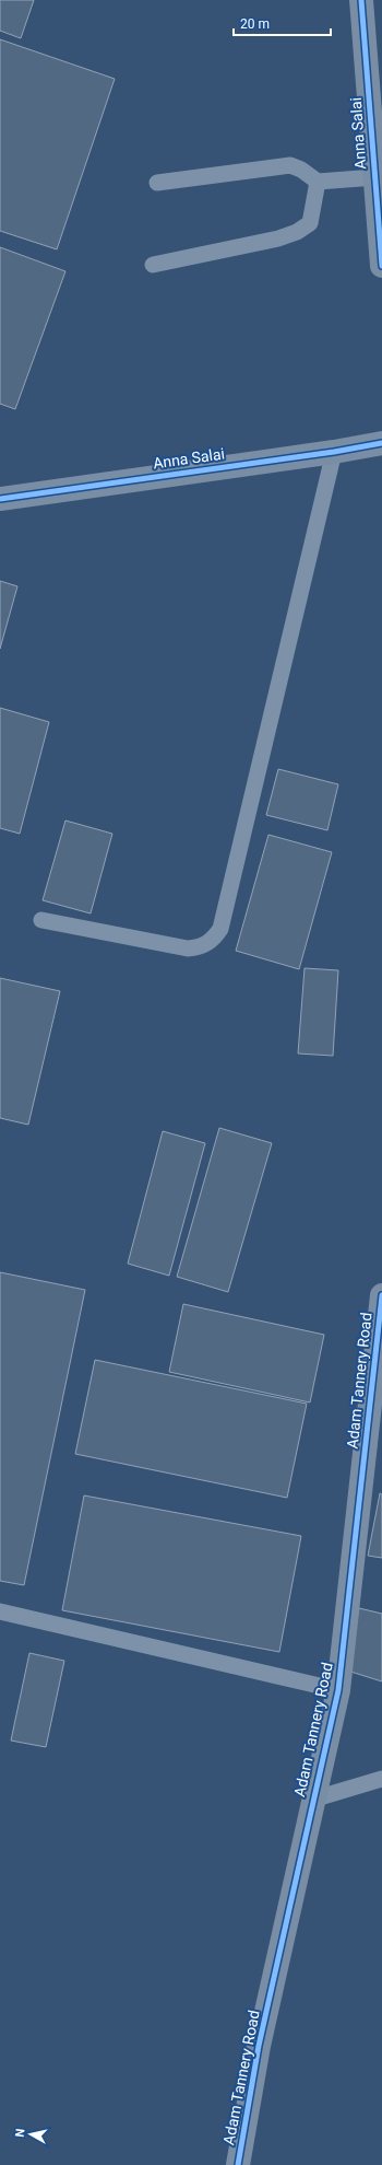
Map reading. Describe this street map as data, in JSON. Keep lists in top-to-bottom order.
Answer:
{
  "streets": {
    "street": ["Anna Salai", "Adam Tannery Road"]
  },
  "scale_bar": "20 m",
  "north": "left"
}
